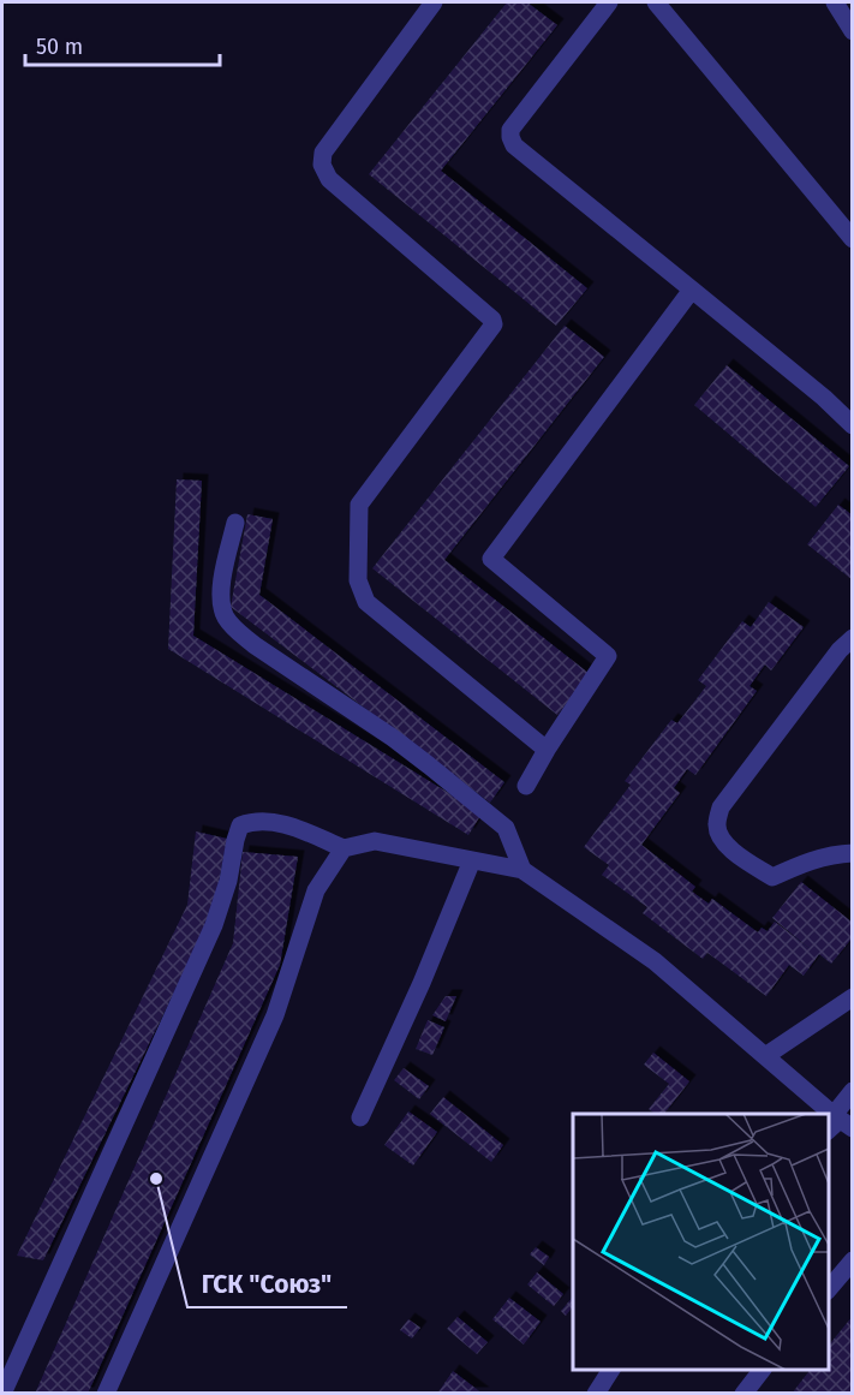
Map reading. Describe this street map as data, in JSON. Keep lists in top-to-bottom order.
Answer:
{
  "places": ["ГСК \"Союз\""],
  "scale_bar": "50 m"
}
